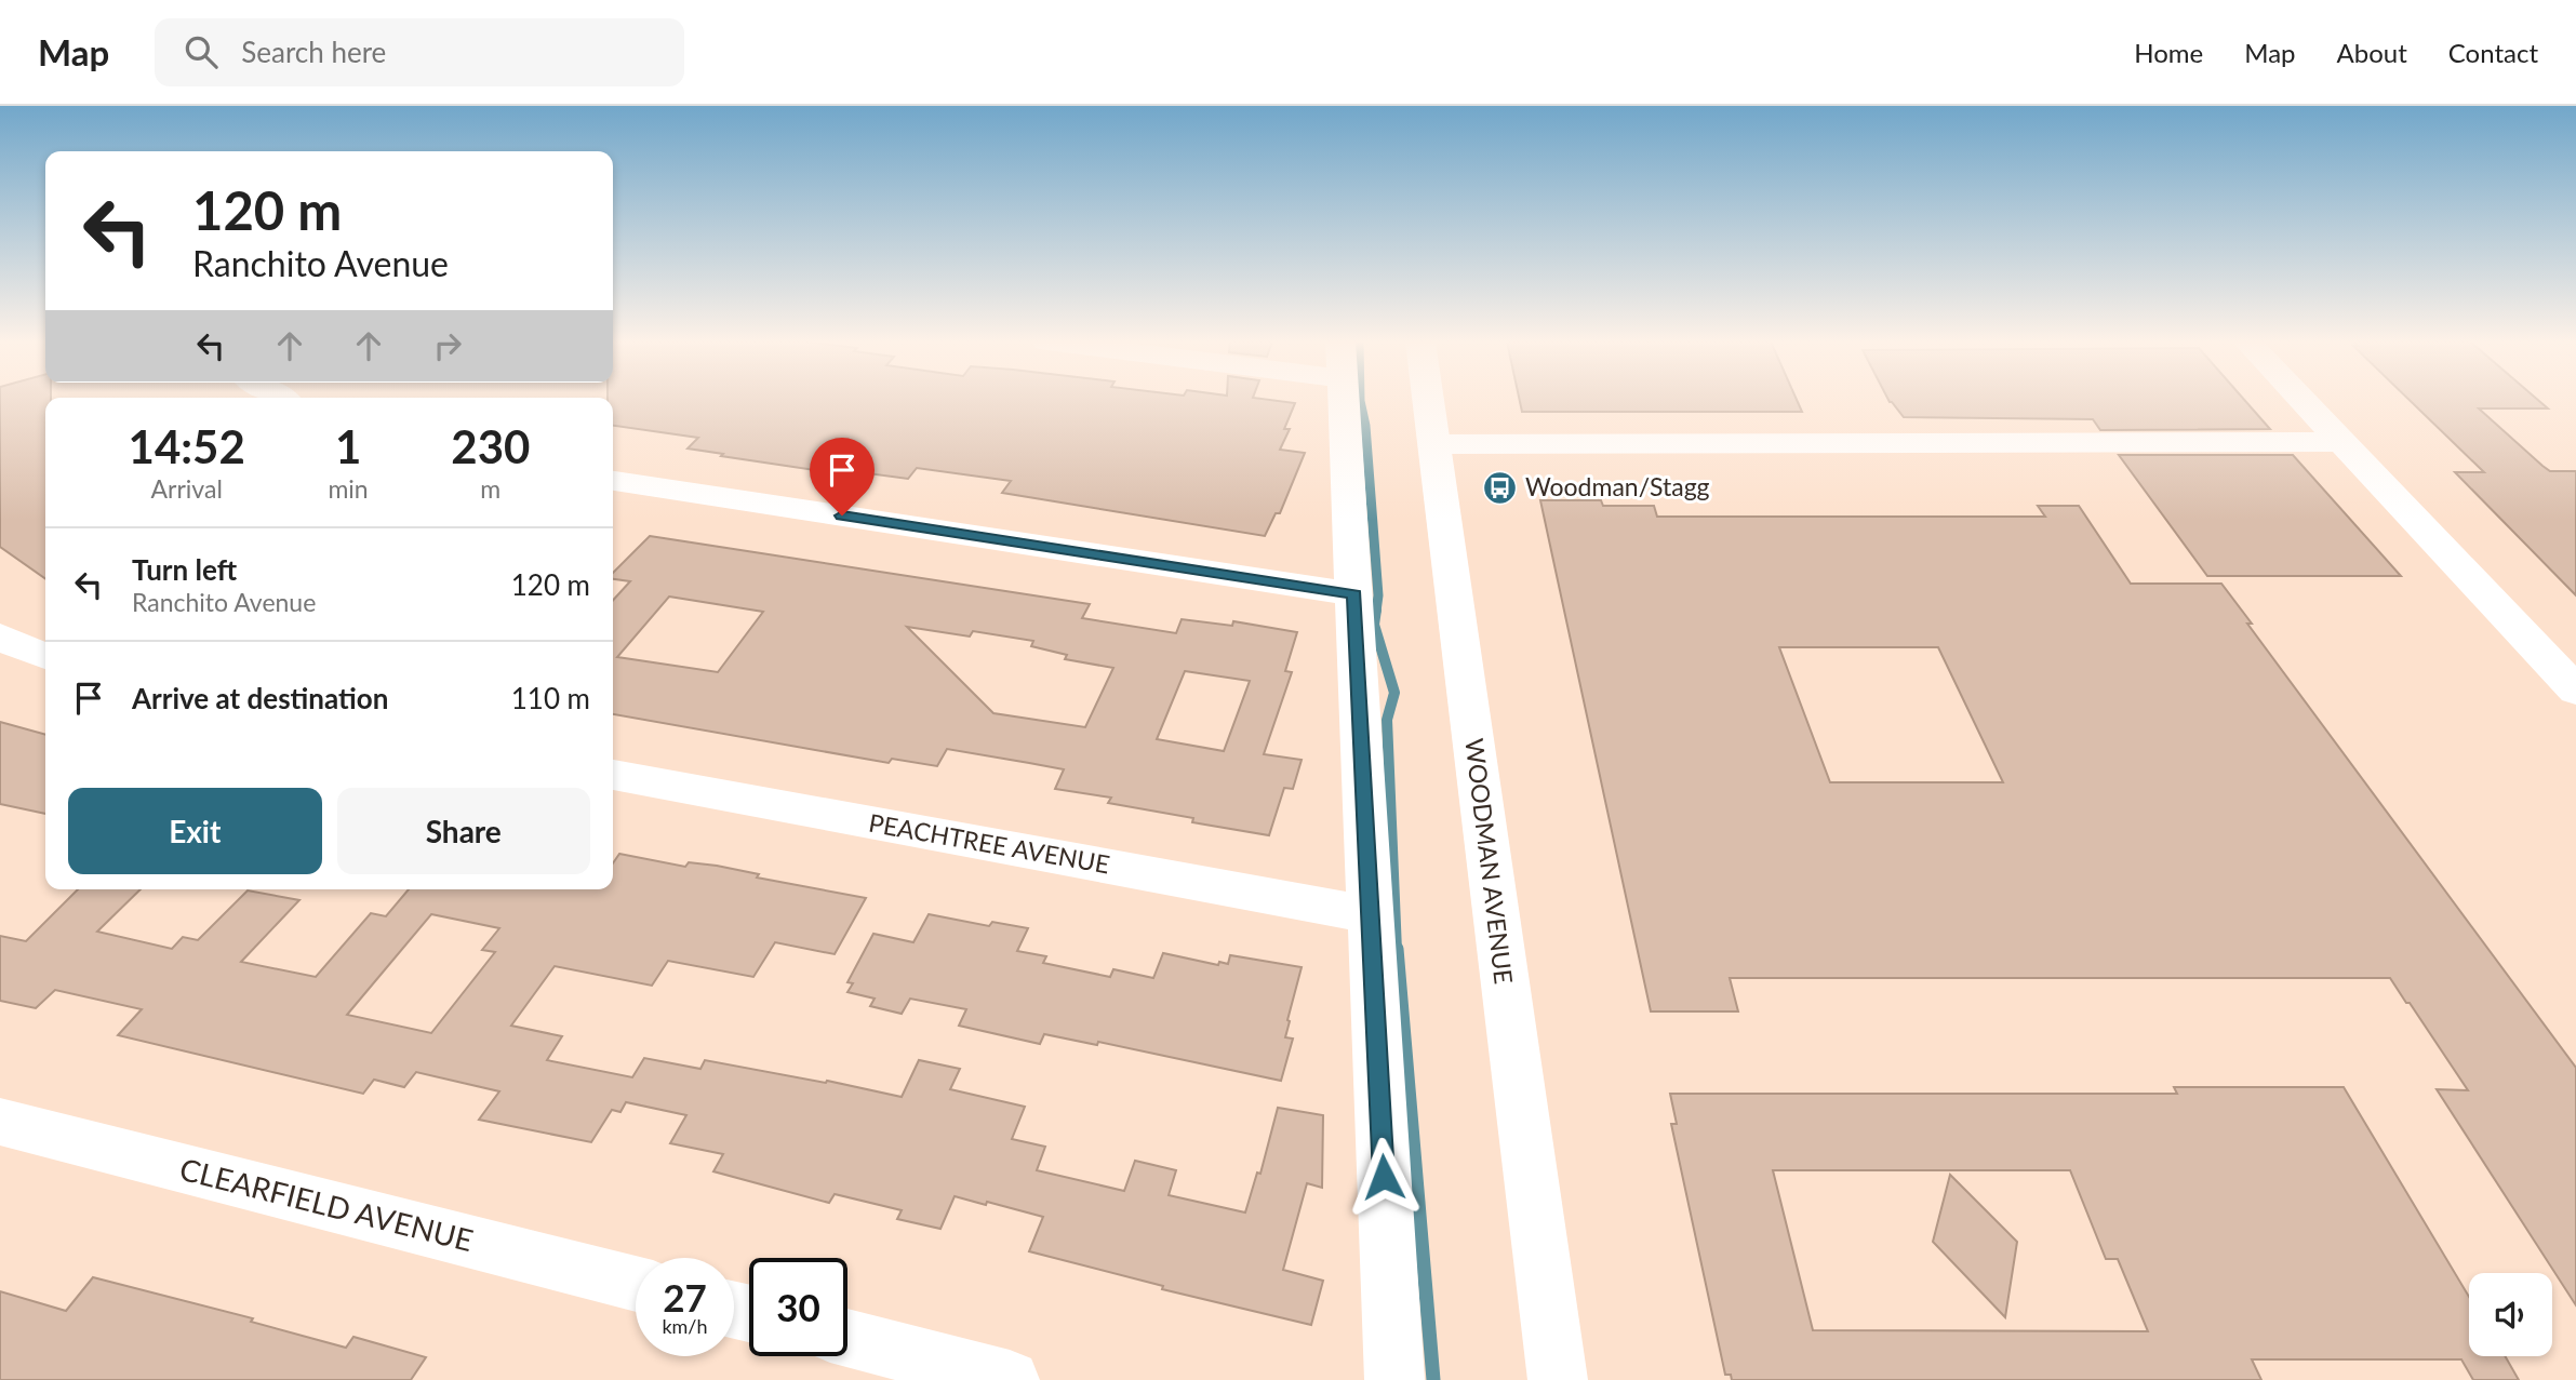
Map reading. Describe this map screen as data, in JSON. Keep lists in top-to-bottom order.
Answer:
{
  "streets": {
    "street": ["PEACHTREE AVENUE", "WOODMAN AVENUE", "CLEARFIELD AVENUE"]
  },
  "places": {
    "bus stop": ["Woodman/Stagg"]
  },
  "page": {
    "header": "Map",
    "search": "Search here",
    "nav": [
      "Home",
      "Map",
      "About",
      "Contact"
    ],
    "turn": ["120 m", "Ranchito Avenue"],
    "eta": [
      "14:52",
      "Arrival",
      "1",
      "min",
      "230",
      "m"
    ],
    "list": [
      {
        "name": "Turn left",
        "note": "Ranchito Avenue",
        "value": "120 m"
      },
      {
        "name": "Arrive at destination",
        "value": "110 m"
      }
    ],
    "buttons": ["Exit", "Share"],
    "speed": "27 km/h",
    "limit": "30"
  }
}
